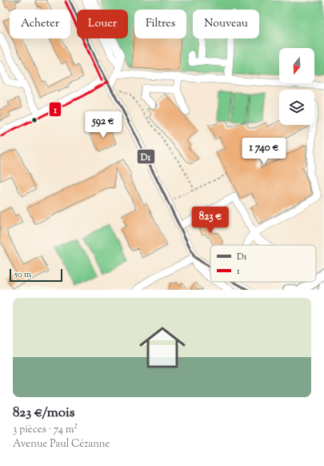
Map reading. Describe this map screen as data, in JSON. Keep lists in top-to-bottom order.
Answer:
{
  "lines": ["transit line D1", "transit line 1"],
  "legend": ["D1", "1"],
  "scale_bar": "50 m",
  "north": "bottom",
  "page": {
    "chip": [
      "Acheter",
      "Louer",
      "Filtres",
      "Nouveau"
    ],
    "price": ["592 €", "1 740 €", "823 €"],
    "scale": "50 m",
    "list": [
      {
        "name": "823 €/mois",
        "note": "3 pièces · 74 m² · Avenue Paul Cézanne"
      }
    ]
  }
}
